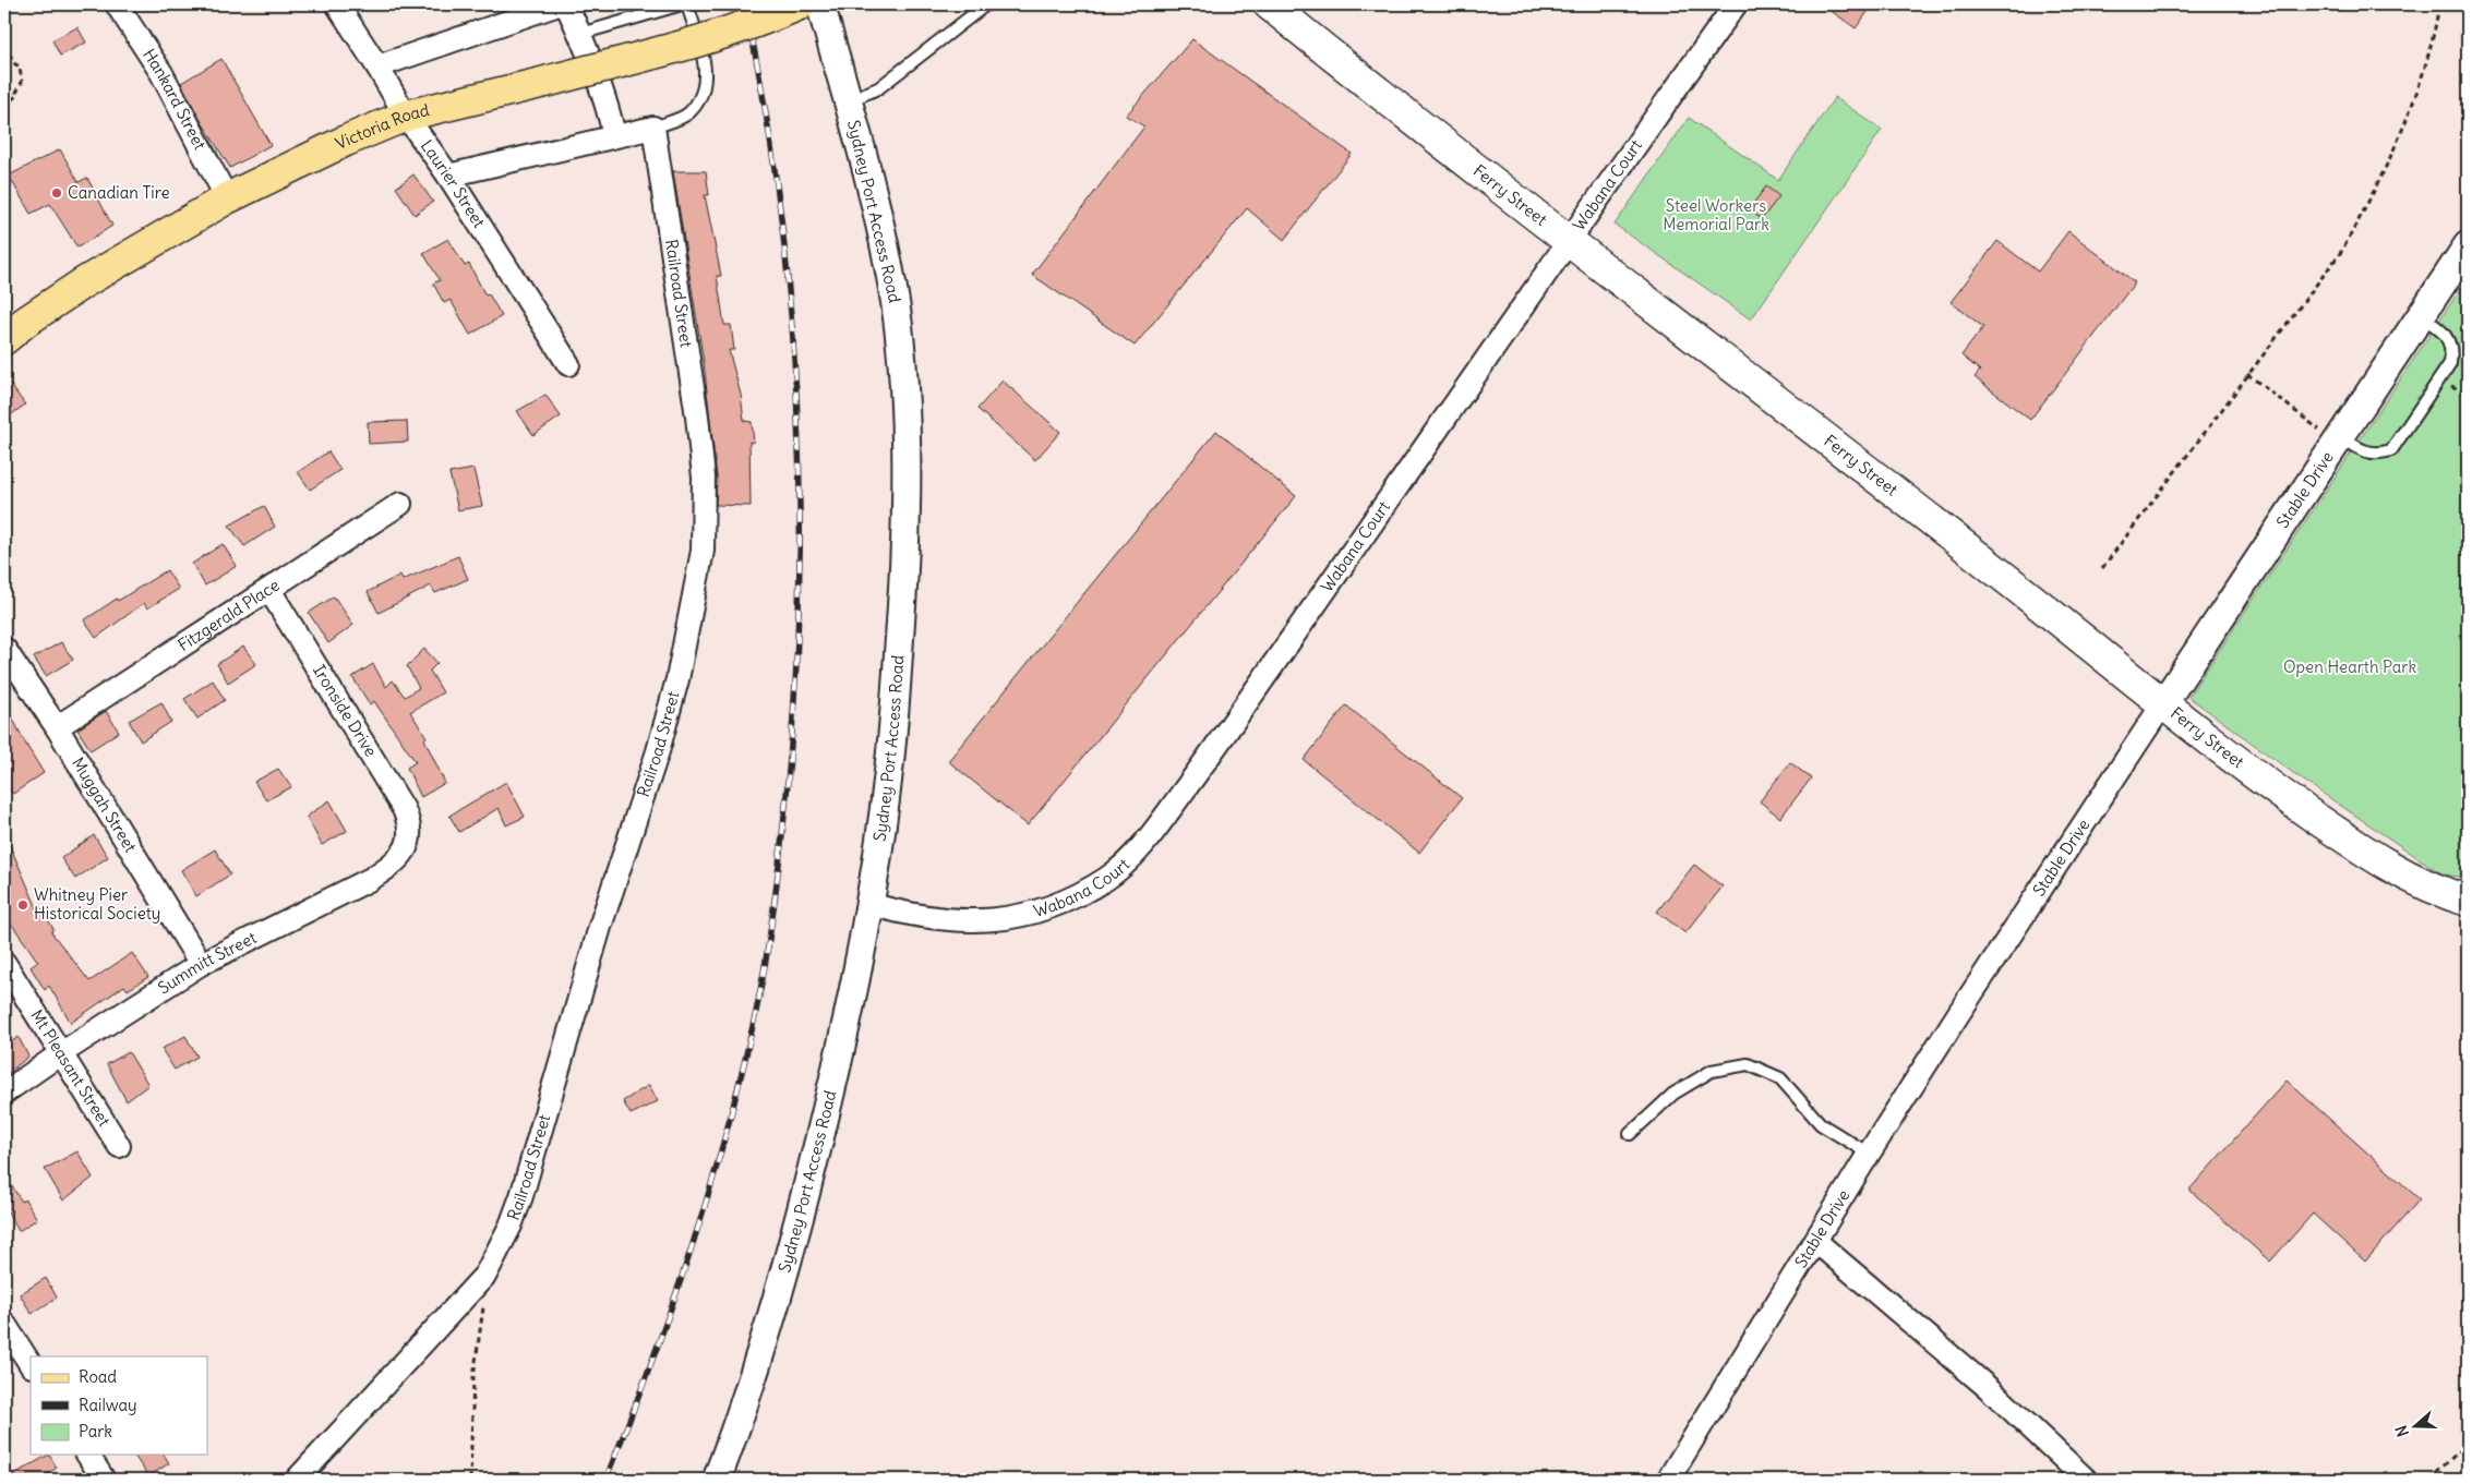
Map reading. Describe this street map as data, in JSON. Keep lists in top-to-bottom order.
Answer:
{
  "streets": {
    "main road": ["Victoria Road", "Ferry Street"],
    "street": [
      "Hankard Street",
      "Laurier Street",
      "Wabana Court",
      "Sydney Port Access Road",
      "Railroad Street",
      "Stable Drive",
      "Fitzgerald Place",
      "Ironside Drive",
      "Muggah Street",
      "Summitt Street",
      "Mt Pleasant Street"
    ]
  },
  "crossings": [
    ["Hankard Street", "Victoria Road"],
    ["Victoria Road", "Laurier Street"],
    ["Wabana Court", "Ferry Street"],
    ["Wabana Court", "Sydney Port Access Road"],
    ["Ferry Street", "Stable Drive"],
    ["Fitzgerald Place", "Ironside Drive"],
    ["Fitzgerald Place", "Muggah Street"],
    ["Ironside Drive", "Summitt Street"],
    ["Muggah Street", "Summitt Street"],
    ["Summitt Street", "Mt Pleasant Street"]
  ],
  "parks": ["Steel Workers Memorial Park", "Open Hearth Park"],
  "places": ["Canadian Tire", "Whitney Pier Historical Society"],
  "legend": ["Road", "Railway", "Park"],
  "north": "left"
}
